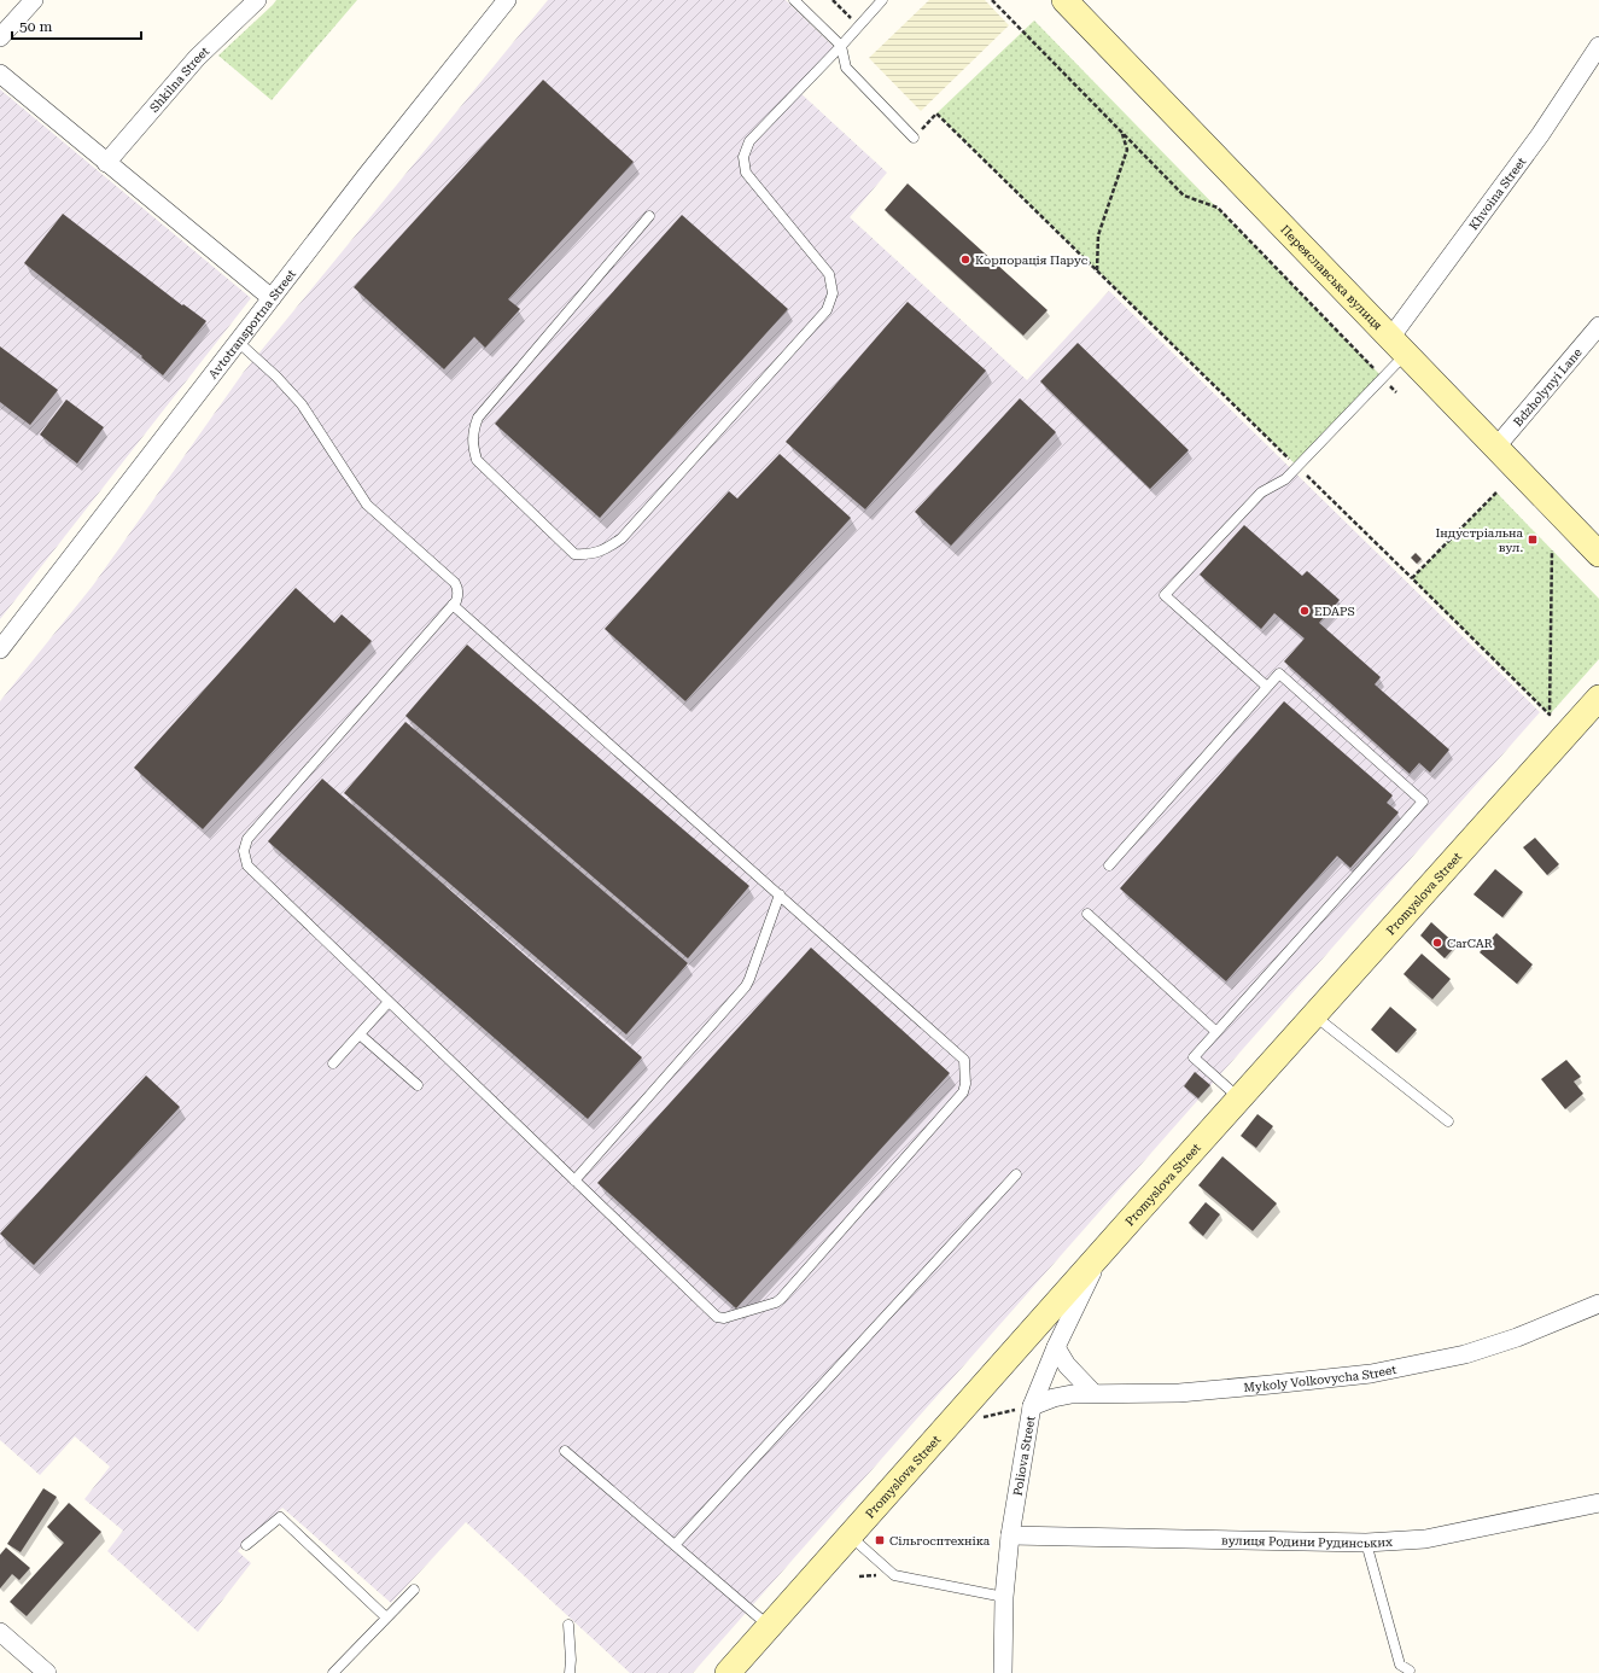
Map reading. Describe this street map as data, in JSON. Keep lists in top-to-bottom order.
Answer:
{
  "streets": {
    "street": [
      "Shkilna Street",
      "Khvoina Street",
      "Переяславська вулиця",
      "Avtotransportna Street",
      "Bdzholynyi Lane",
      "Promyslova Street",
      "Mykoly Volkovycha Street",
      "Poliova Street",
      "вулиця Родини Рудинських"
    ]
  },
  "crossings": [
    ["Khvoina Street", "Переяславська вулиця"],
    ["Переяславська вулиця", "Bdzholynyi Lane"],
    ["Promyslova Street", "Poliova Street"],
    ["Mykoly Volkovycha Street", "Poliova Street"],
    ["Poliova Street", "вулиця Родини Рудинських"]
  ],
  "places": {
    "other": ["Корпорація Парус", "EDAPS", "CarCAR"],
    "transit": ["Індустріальна вул.", "Сільгосптехніка"]
  },
  "scale_bar": "50 m"
}
